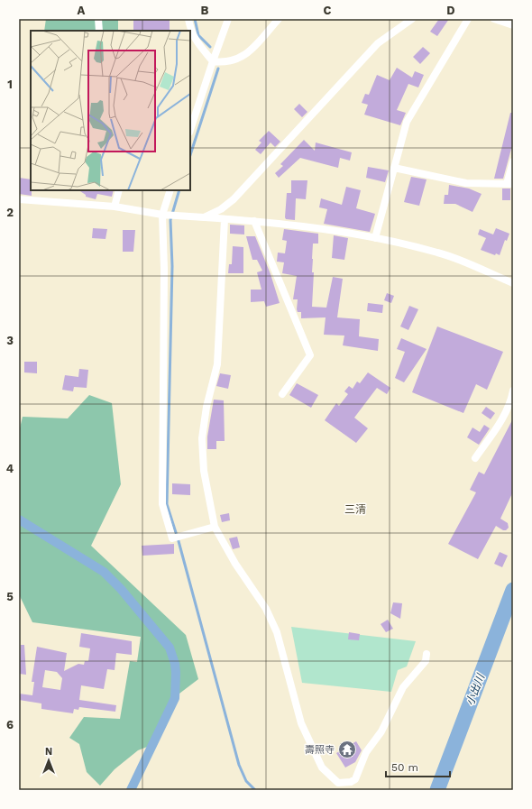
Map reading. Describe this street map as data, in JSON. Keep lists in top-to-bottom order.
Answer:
{
  "districts": ["三清"],
  "water": ["小出川"],
  "places": {
    "temple": ["壽照寺"]
  },
  "scale_bar": "50 m",
  "north": "top",
  "grid": {
    "columns": [
      "A",
      "B",
      "C",
      "D"
    ],
    "rows": [
      "1",
      "2",
      "3",
      "4",
      "5",
      "6"
    ]
  }
}
